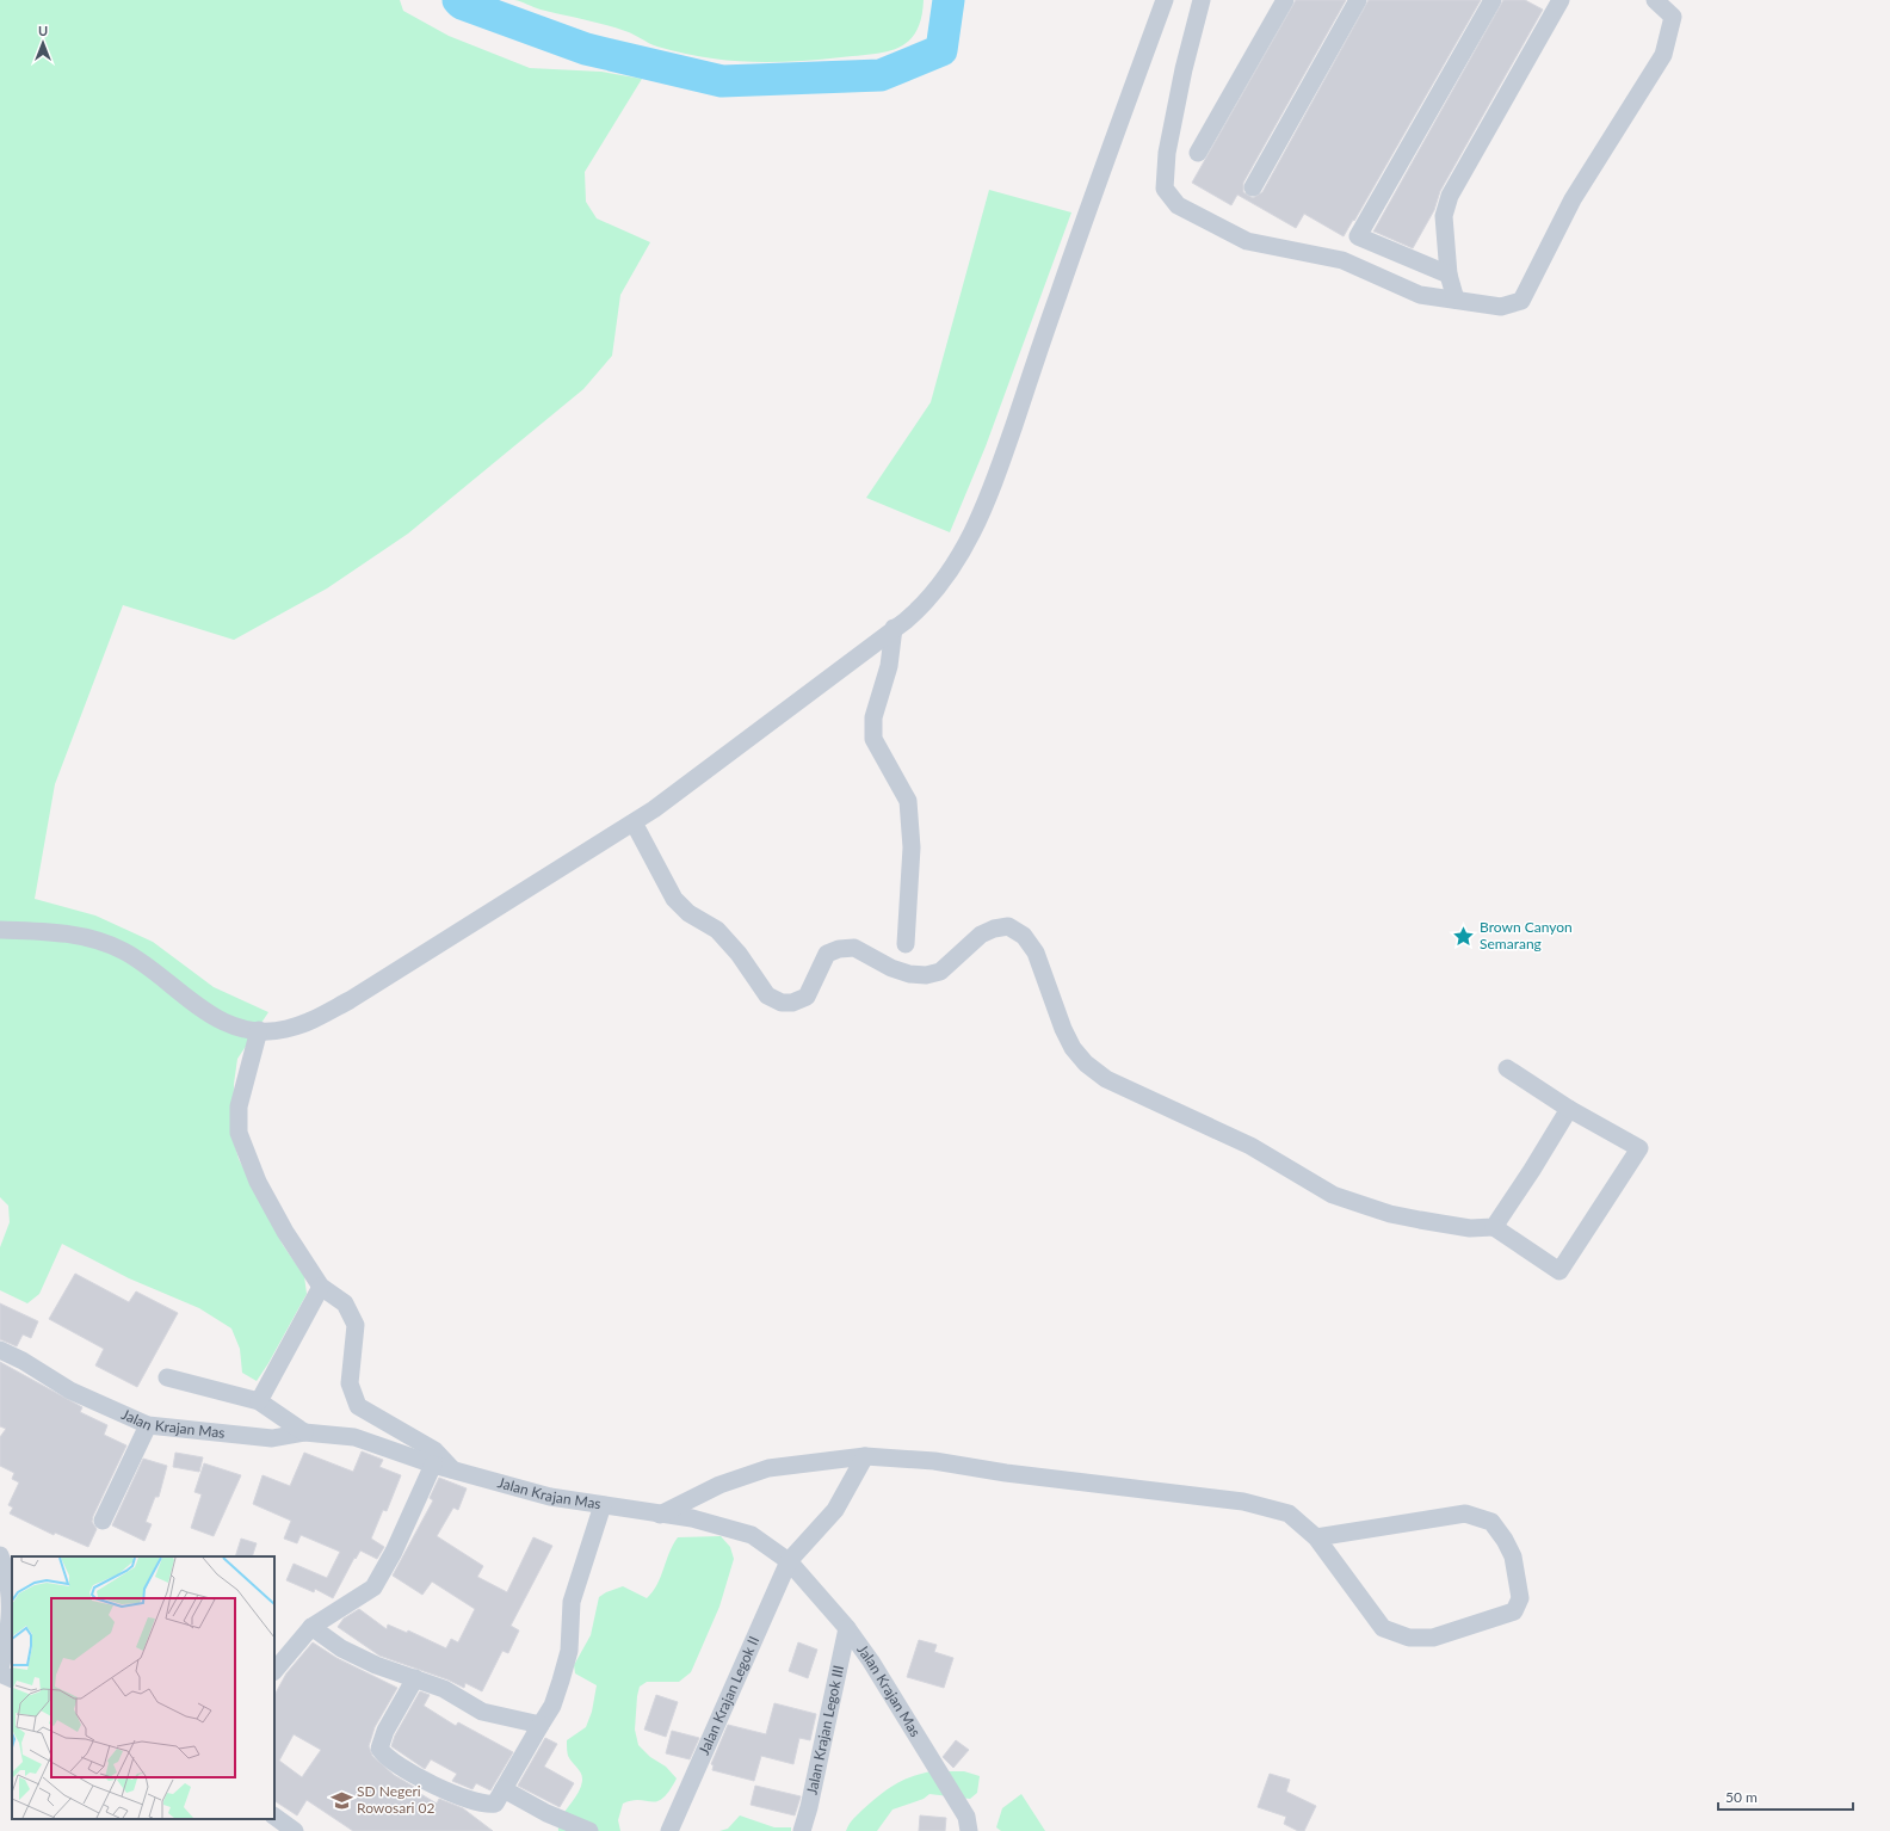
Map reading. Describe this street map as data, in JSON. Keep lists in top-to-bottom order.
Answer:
{
  "streets": {
    "street": ["Jalan Krajan Mas", "Jalan Krajan Legok II", "Jalan Krajan Legok III"]
  },
  "crossings": [
    ["Jalan Krajan Mas", "Jalan Krajan Legok II"],
    ["Jalan Krajan Mas", "Jalan Krajan Legok III"]
  ],
  "places": {
    "place": ["Brown Canyon Semarang"],
    "school or university": ["SD Negeri Rowosari 02"]
  },
  "scale_bar": "50 m",
  "north": "top"
}
